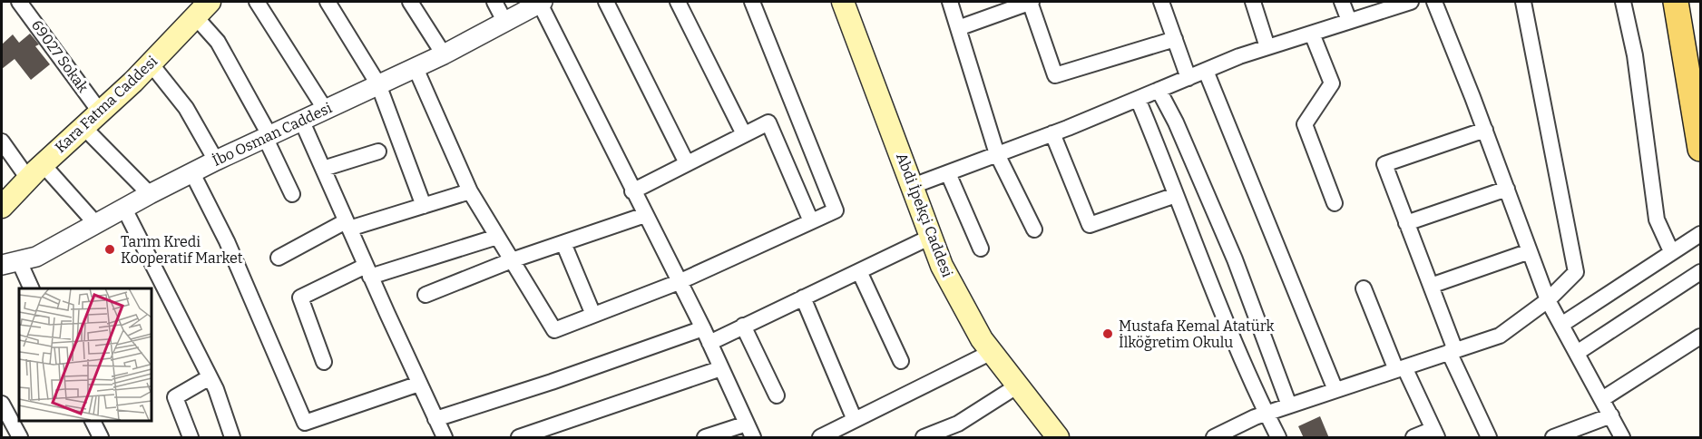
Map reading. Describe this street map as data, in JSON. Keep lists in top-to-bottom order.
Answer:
{
  "streets": {
    "main road": ["Kara Fatma Caddesi", "Abdi İpekçi Caddesi"],
    "street": ["69027 Sokak", "İbo Osman Caddesi"]
  },
  "crossings": [
    ["69027 Sokak", "Kara Fatma Caddesi"]
  ],
  "places": ["Tarım Kredi Kooperatif Market", "Mustafa Kemal Atatürk İlköğretim Okulu"]
}
